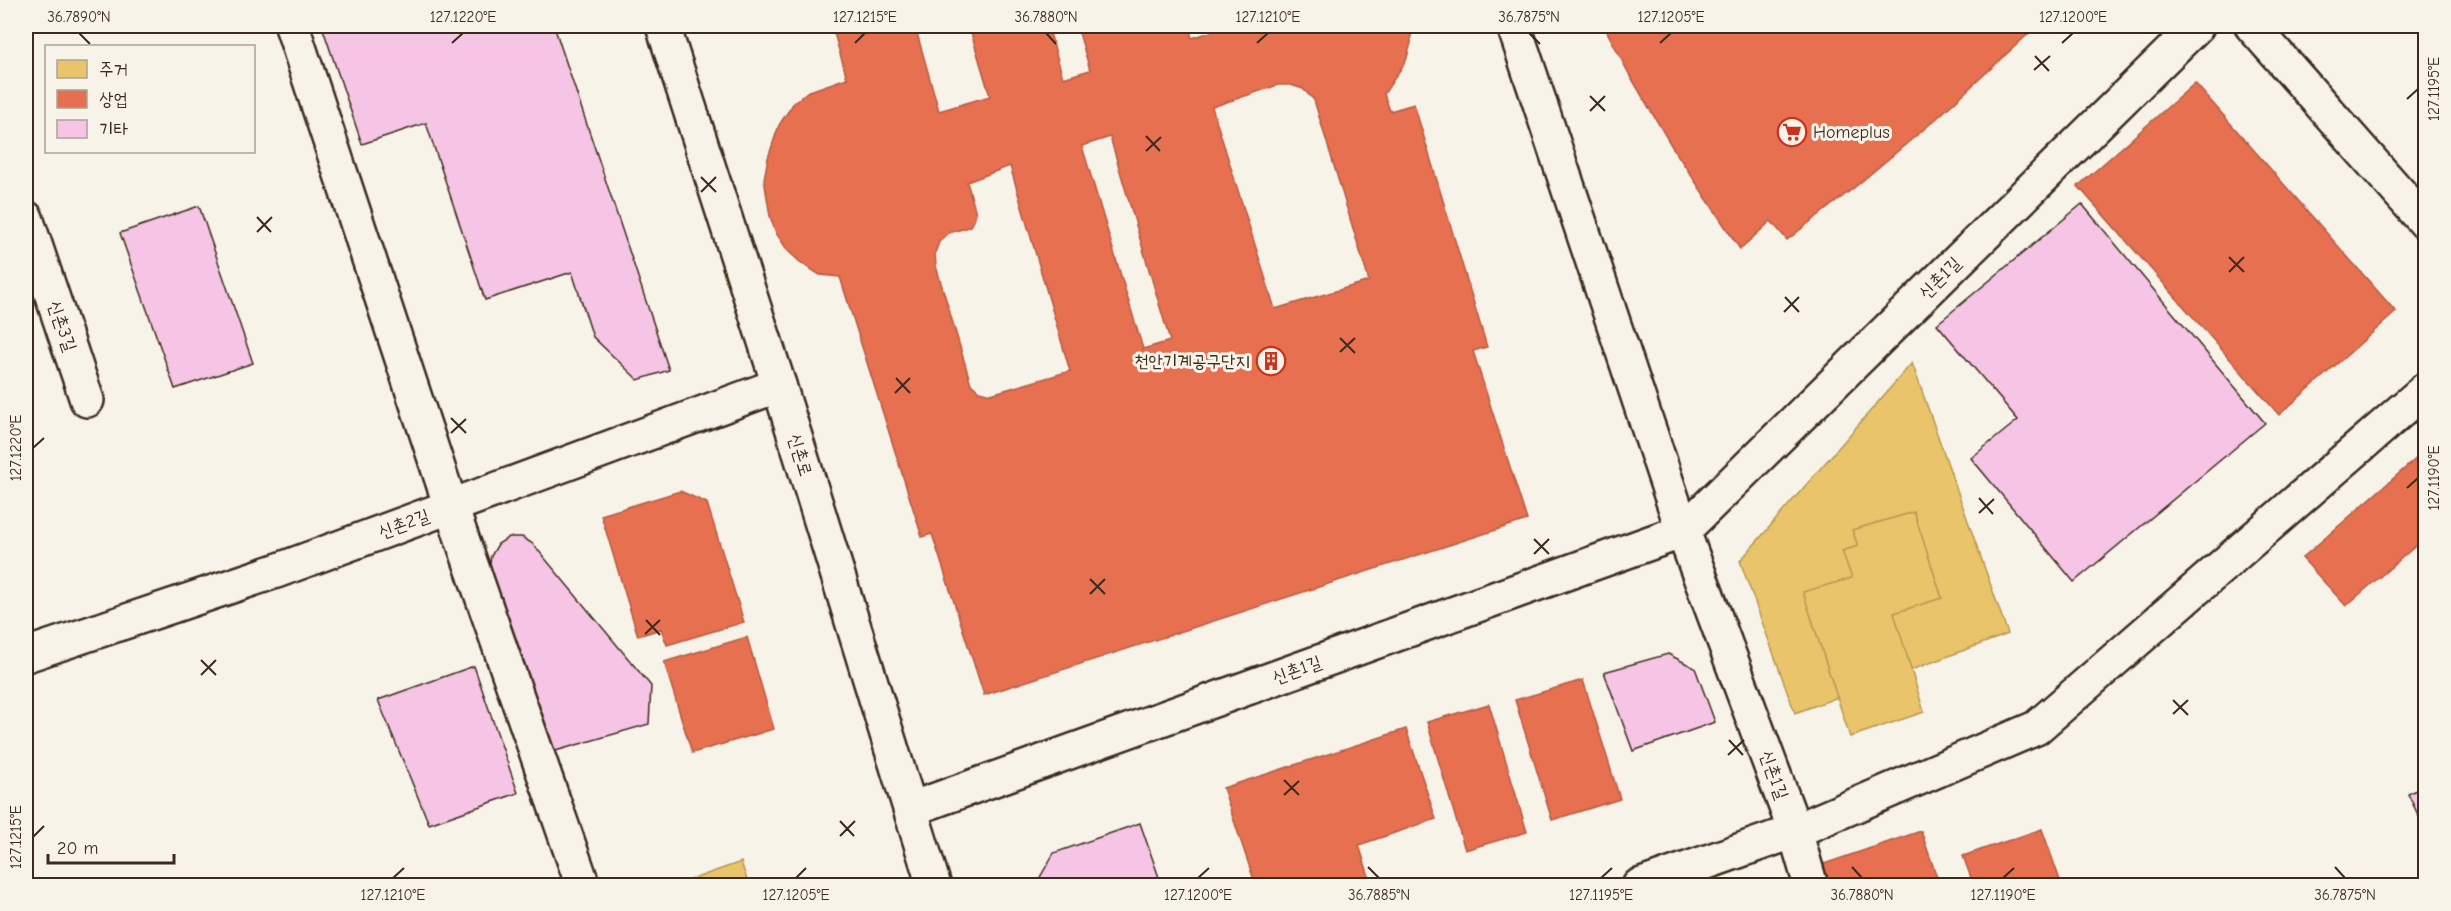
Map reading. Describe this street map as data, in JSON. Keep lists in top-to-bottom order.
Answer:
{
  "streets": {
    "street": [
      "신촌1길",
      "신촌3길",
      "신촌로",
      "신촌2길"
    ]
  },
  "crossings": [
    ["신촌1길", "신촌로"],
    ["신촌로", "신촌2길"]
  ],
  "places": {
    "supermarket": ["Homeplus"],
    "building": ["천안기계공구단지"]
  },
  "legend": ["주거", "상업", "기타"],
  "scale_bar": "20 m",
  "coordinates": [
    "36.7890°N",
    "127.1220°E",
    "127.1215°E",
    "36.7880°N",
    "127.1210°E",
    "36.7875°N",
    "127.1205°E",
    "127.1200°E",
    "127.1195°E",
    "127.1190°E",
    "36.7885°N"
  ]
}
